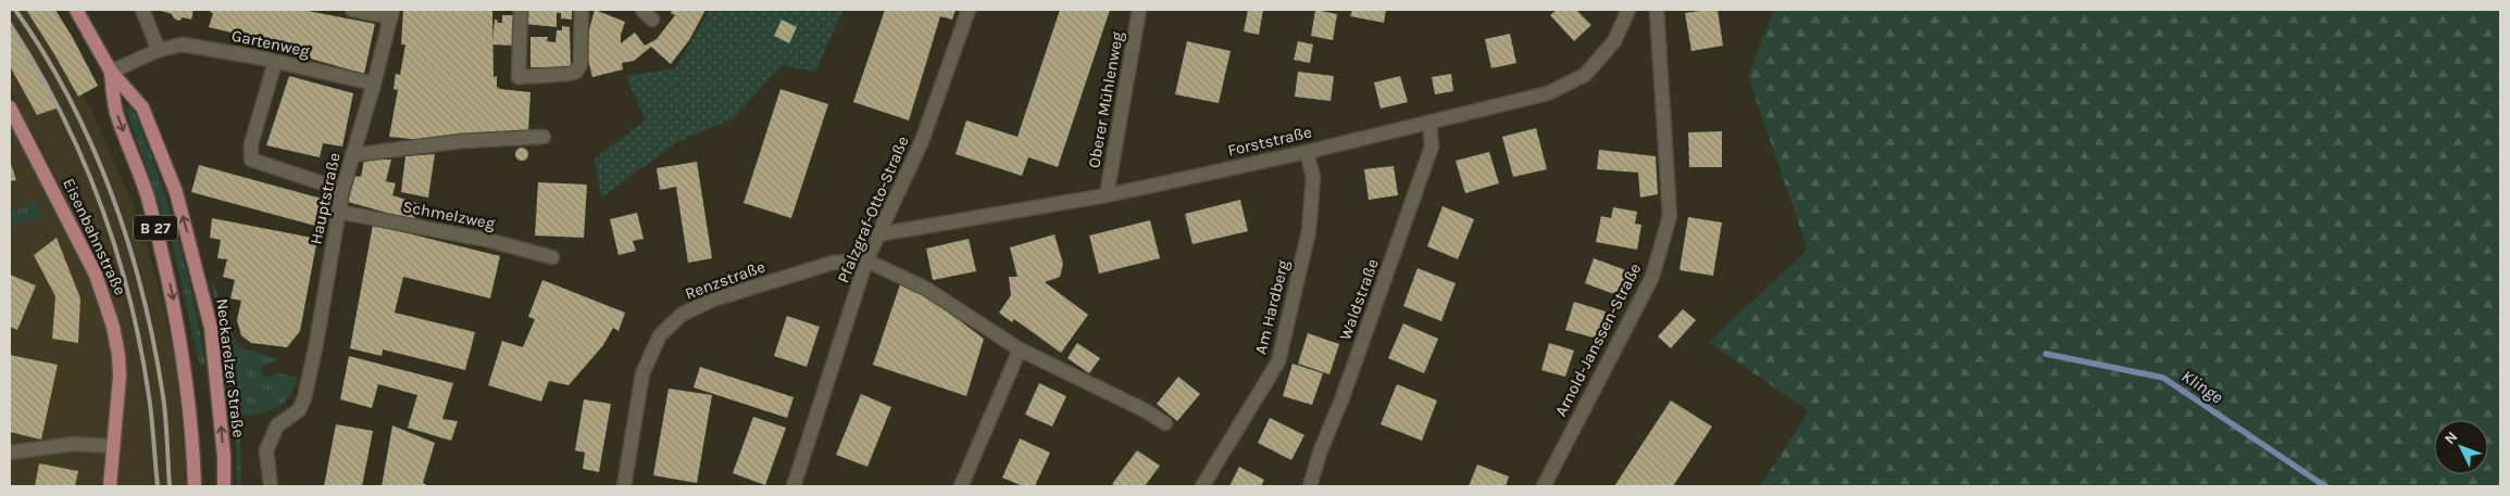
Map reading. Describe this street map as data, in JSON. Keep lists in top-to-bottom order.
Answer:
{
  "streets": {
    "main road": ["B 27", "Eisenbahnstraße", "Neckarelzer Straße"],
    "street": [
      "Gartenweg",
      "Oberer Mühlenweg",
      "Forststraße",
      "Hauptstraße",
      "Pfalzgraf-Otto-Straße",
      "Schmelzweg",
      "Renzstraße",
      "Waldstraße",
      "Am Hardberg",
      "Arnold-Janssen-Straße"
    ]
  },
  "crossings": [
    ["Gartenweg", "Hauptstraße"],
    ["Gartenweg", "B 27"],
    ["Gartenweg", "Neckarelzer Straße"],
    ["Oberer Mühlenweg", "Forststraße"],
    ["Forststraße", "Pfalzgraf-Otto-Straße"],
    ["Forststraße", "Waldstraße"],
    ["Forststraße", "Am Hardberg"],
    ["Hauptstraße", "Schmelzweg"],
    ["Pfalzgraf-Otto-Straße", "Renzstraße"],
    ["B 27", "Neckarelzer Straße"]
  ],
  "water": ["Klinge"],
  "north": "top left"
}
